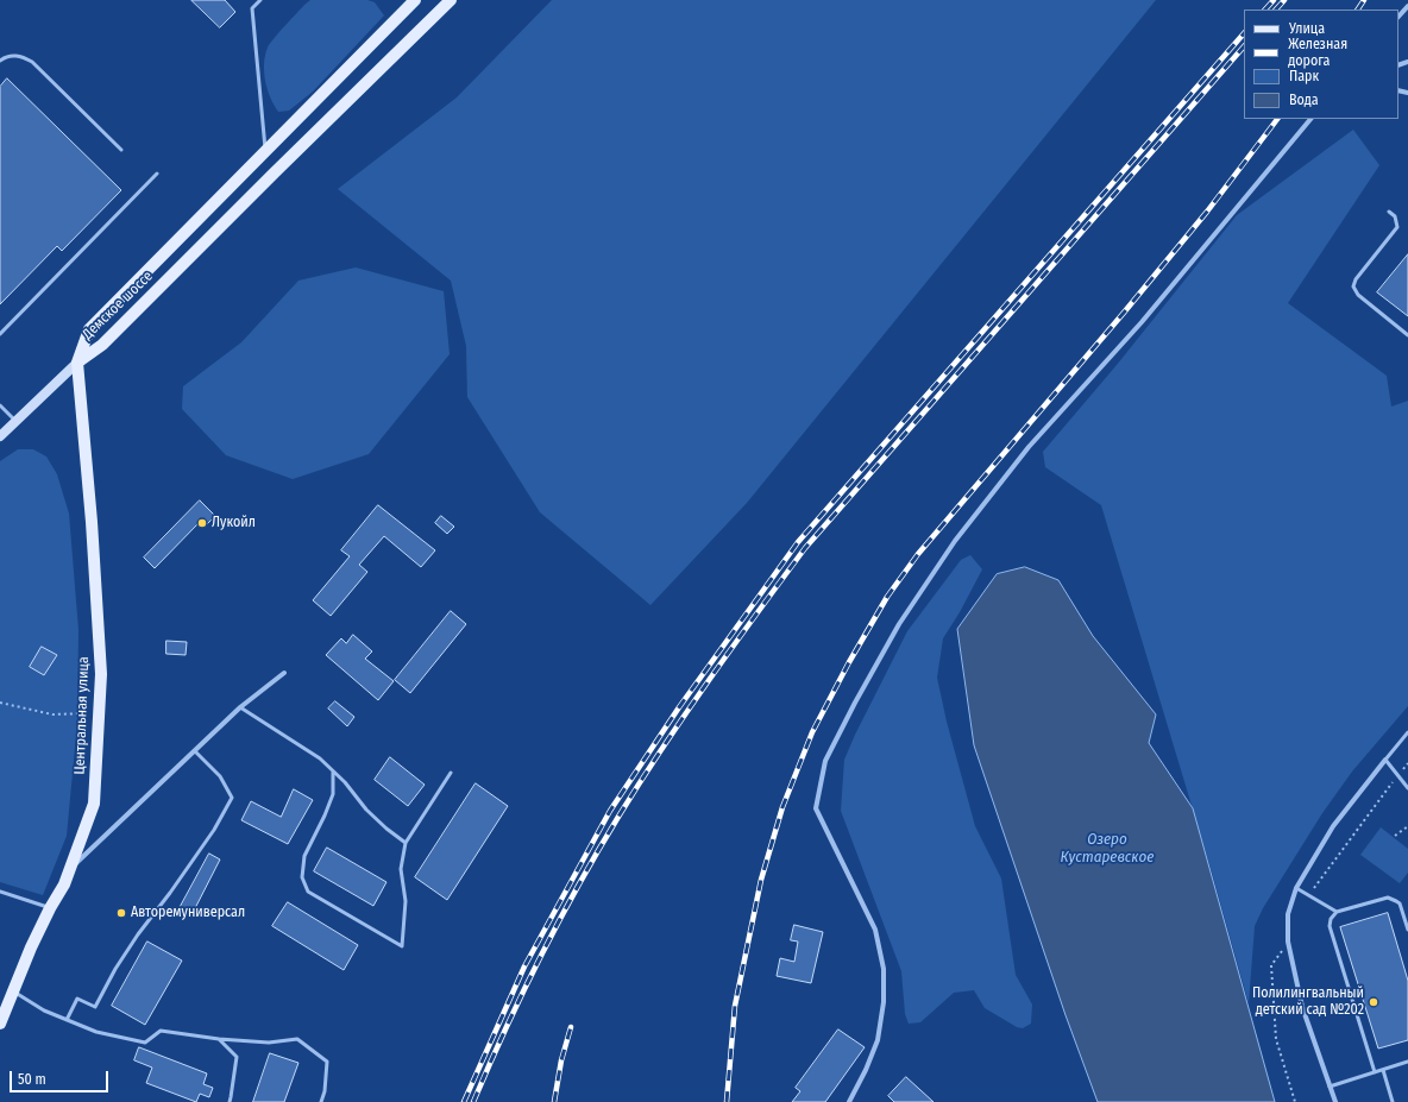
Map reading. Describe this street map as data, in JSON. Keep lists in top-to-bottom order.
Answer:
{
  "streets": {
    "main road": ["Демское шоссе", "Центральная улица"]
  },
  "crossings": [
    ["Демское шоссе", "Центральная улица"]
  ],
  "water": ["Озеро Кустаревское"],
  "places": ["Лукойл", "Авторемуниверсал", "Полилингвальный детский сад №202"],
  "legend": [
    "Улица",
    "Железная дорога",
    "Парк",
    "Вода"
  ],
  "scale_bar": "50 m"
}
